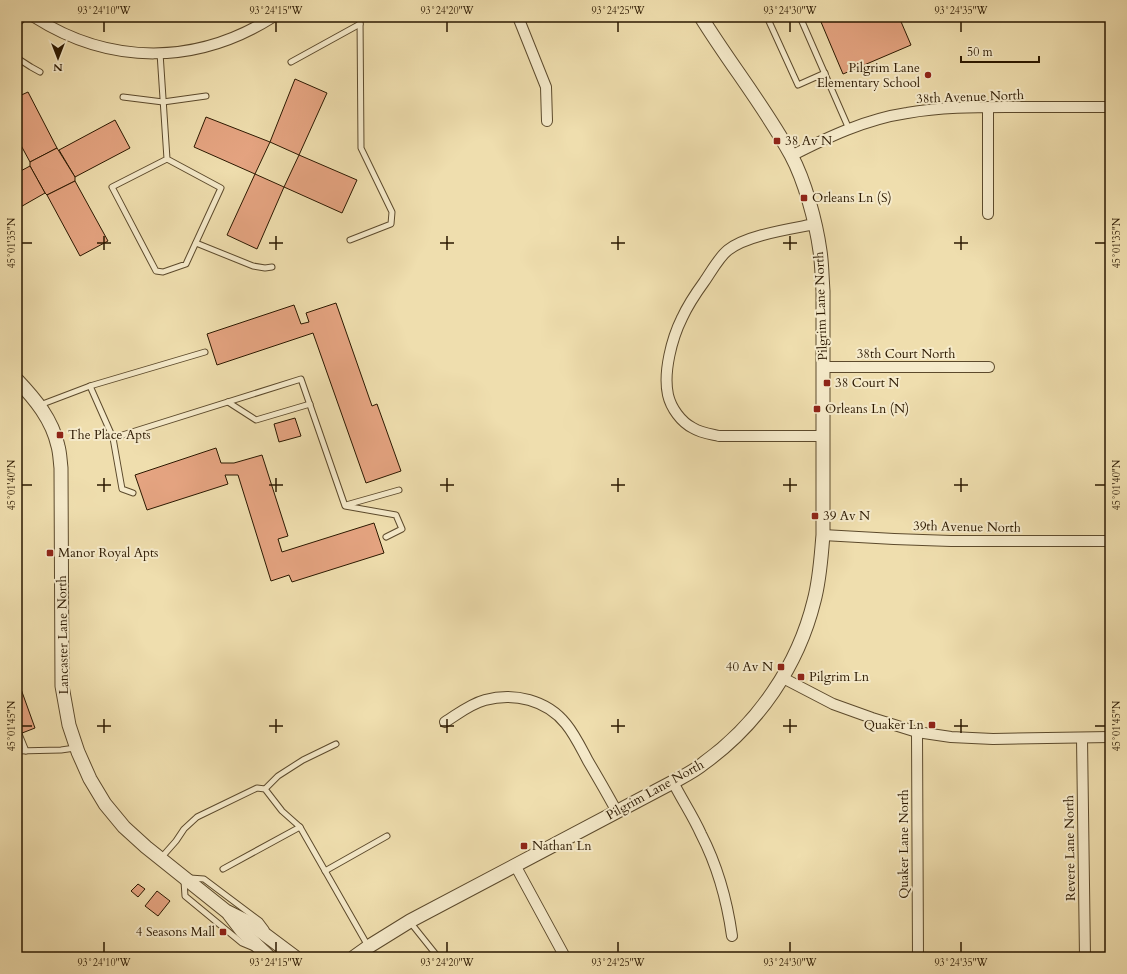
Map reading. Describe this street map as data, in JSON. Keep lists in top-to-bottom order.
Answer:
{
  "streets": {
    "street": [
      "38th Avenue North",
      "Pilgrim Lane North",
      "38th Court North",
      "39th Avenue North",
      "Lancaster Lane North",
      "Quaker Lane North",
      "Revere Lane North"
    ]
  },
  "crossings": [
    ["38th Avenue North", "Pilgrim Lane North"],
    ["Pilgrim Lane North", "38th Court North"],
    ["Pilgrim Lane North", "39th Avenue North"]
  ],
  "places": {
    "other": ["Pilgrim Lane Elementary School"],
    "transit": [
      "38 Av N",
      "Orleans Ln (S)",
      "38 Court N",
      "Orleans Ln (N)",
      "The Place Apts",
      "39 Av N",
      "Manor Royal Apts",
      "40 Av N",
      "Pilgrim Ln",
      "Quaker Ln",
      "Nathan Ln",
      "4 Seasons Mall"
    ]
  },
  "scale_bar": "50 m",
  "north": "bottom",
  "coordinates": [
    "93°24'10\"W",
    "93°24'15\"W",
    "93°24'20\"W",
    "93°24'25\"W",
    "93°24'30\"W",
    "93°24'35\"W",
    "45°01'35\"N",
    "45°01'40\"N",
    "45°01'45\"N"
  ]
}
